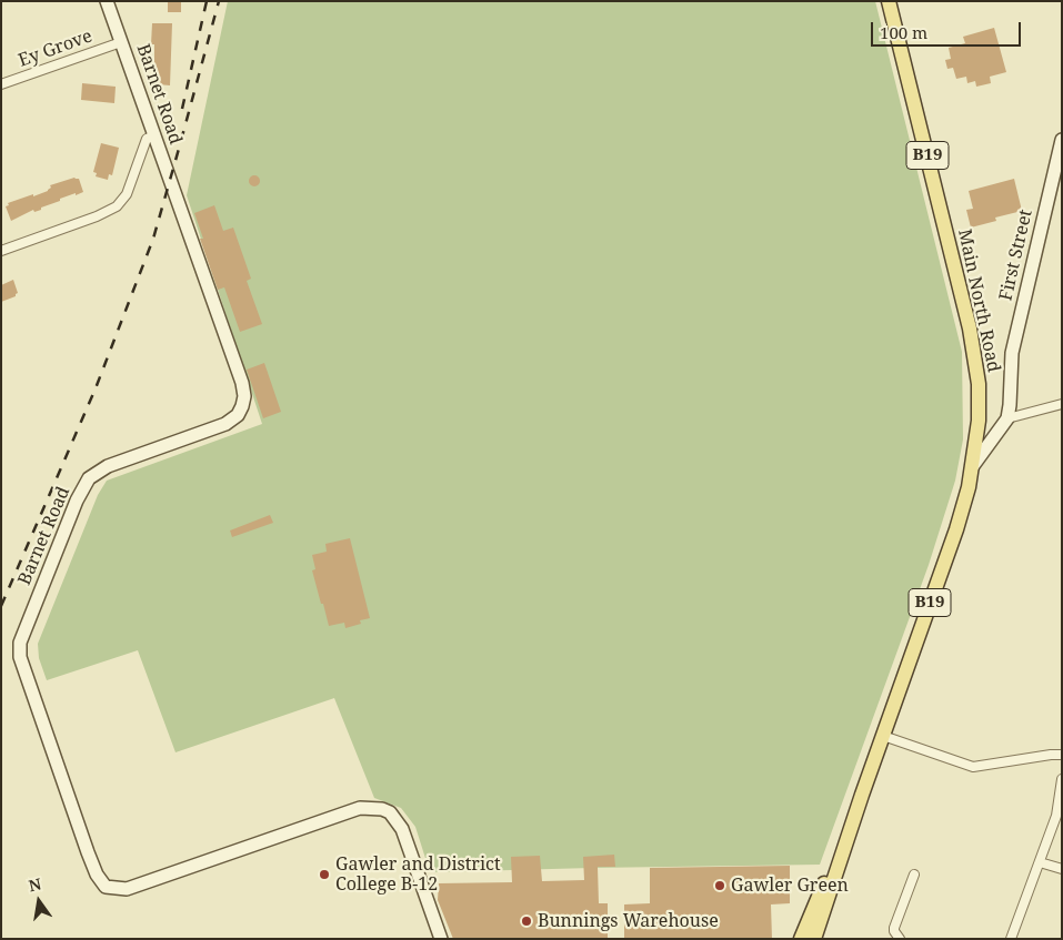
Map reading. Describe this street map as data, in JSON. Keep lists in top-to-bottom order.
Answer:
{
  "streets": {
    "main road": ["B19", "Main North Road"],
    "street": ["Ey Grove", "Barnet Road", "First Street"]
  },
  "crossings": [
    ["Ey Grove", "Barnet Road"],
    ["First Street", "Main North Road"]
  ],
  "places": ["Gawler and District College B-12", "Gawler Green", "Bunnings Warehouse"],
  "scale_bar": "100 m",
  "north": "top"
}
